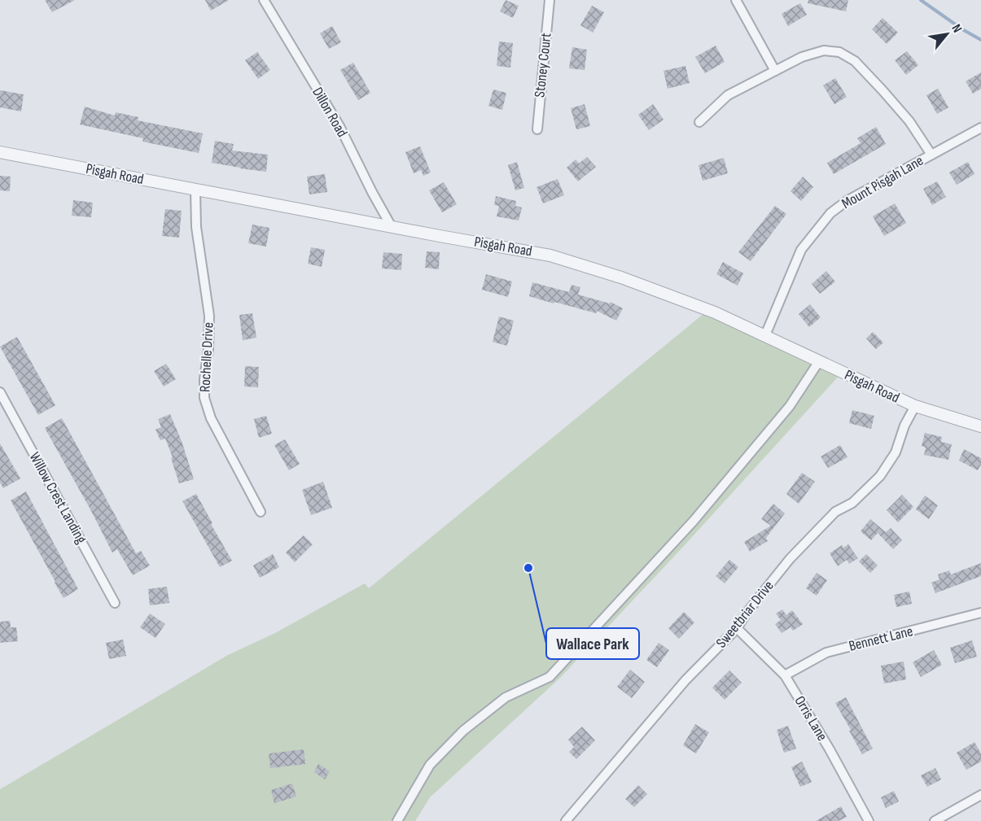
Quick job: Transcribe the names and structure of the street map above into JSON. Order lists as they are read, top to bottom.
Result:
{
  "streets": {
    "street": [
      "Stoney Court",
      "Dillon Road",
      "Pisgah Road",
      "Mount Pisgah Lane",
      "Rochelle Drive",
      "Willow Crest Landing",
      "Sweetbriar Drive",
      "Bennett Lane",
      "Orris Lane"
    ]
  },
  "crossings": [
    ["Dillon Road", "Pisgah Road"],
    ["Pisgah Road", "Mount Pisgah Lane"],
    ["Pisgah Road", "Rochelle Drive"],
    ["Pisgah Road", "Sweetbriar Drive"],
    ["Sweetbriar Drive", "Orris Lane"],
    ["Bennett Lane", "Orris Lane"]
  ],
  "places": ["Wallace Park"],
  "north": "top right"
}
